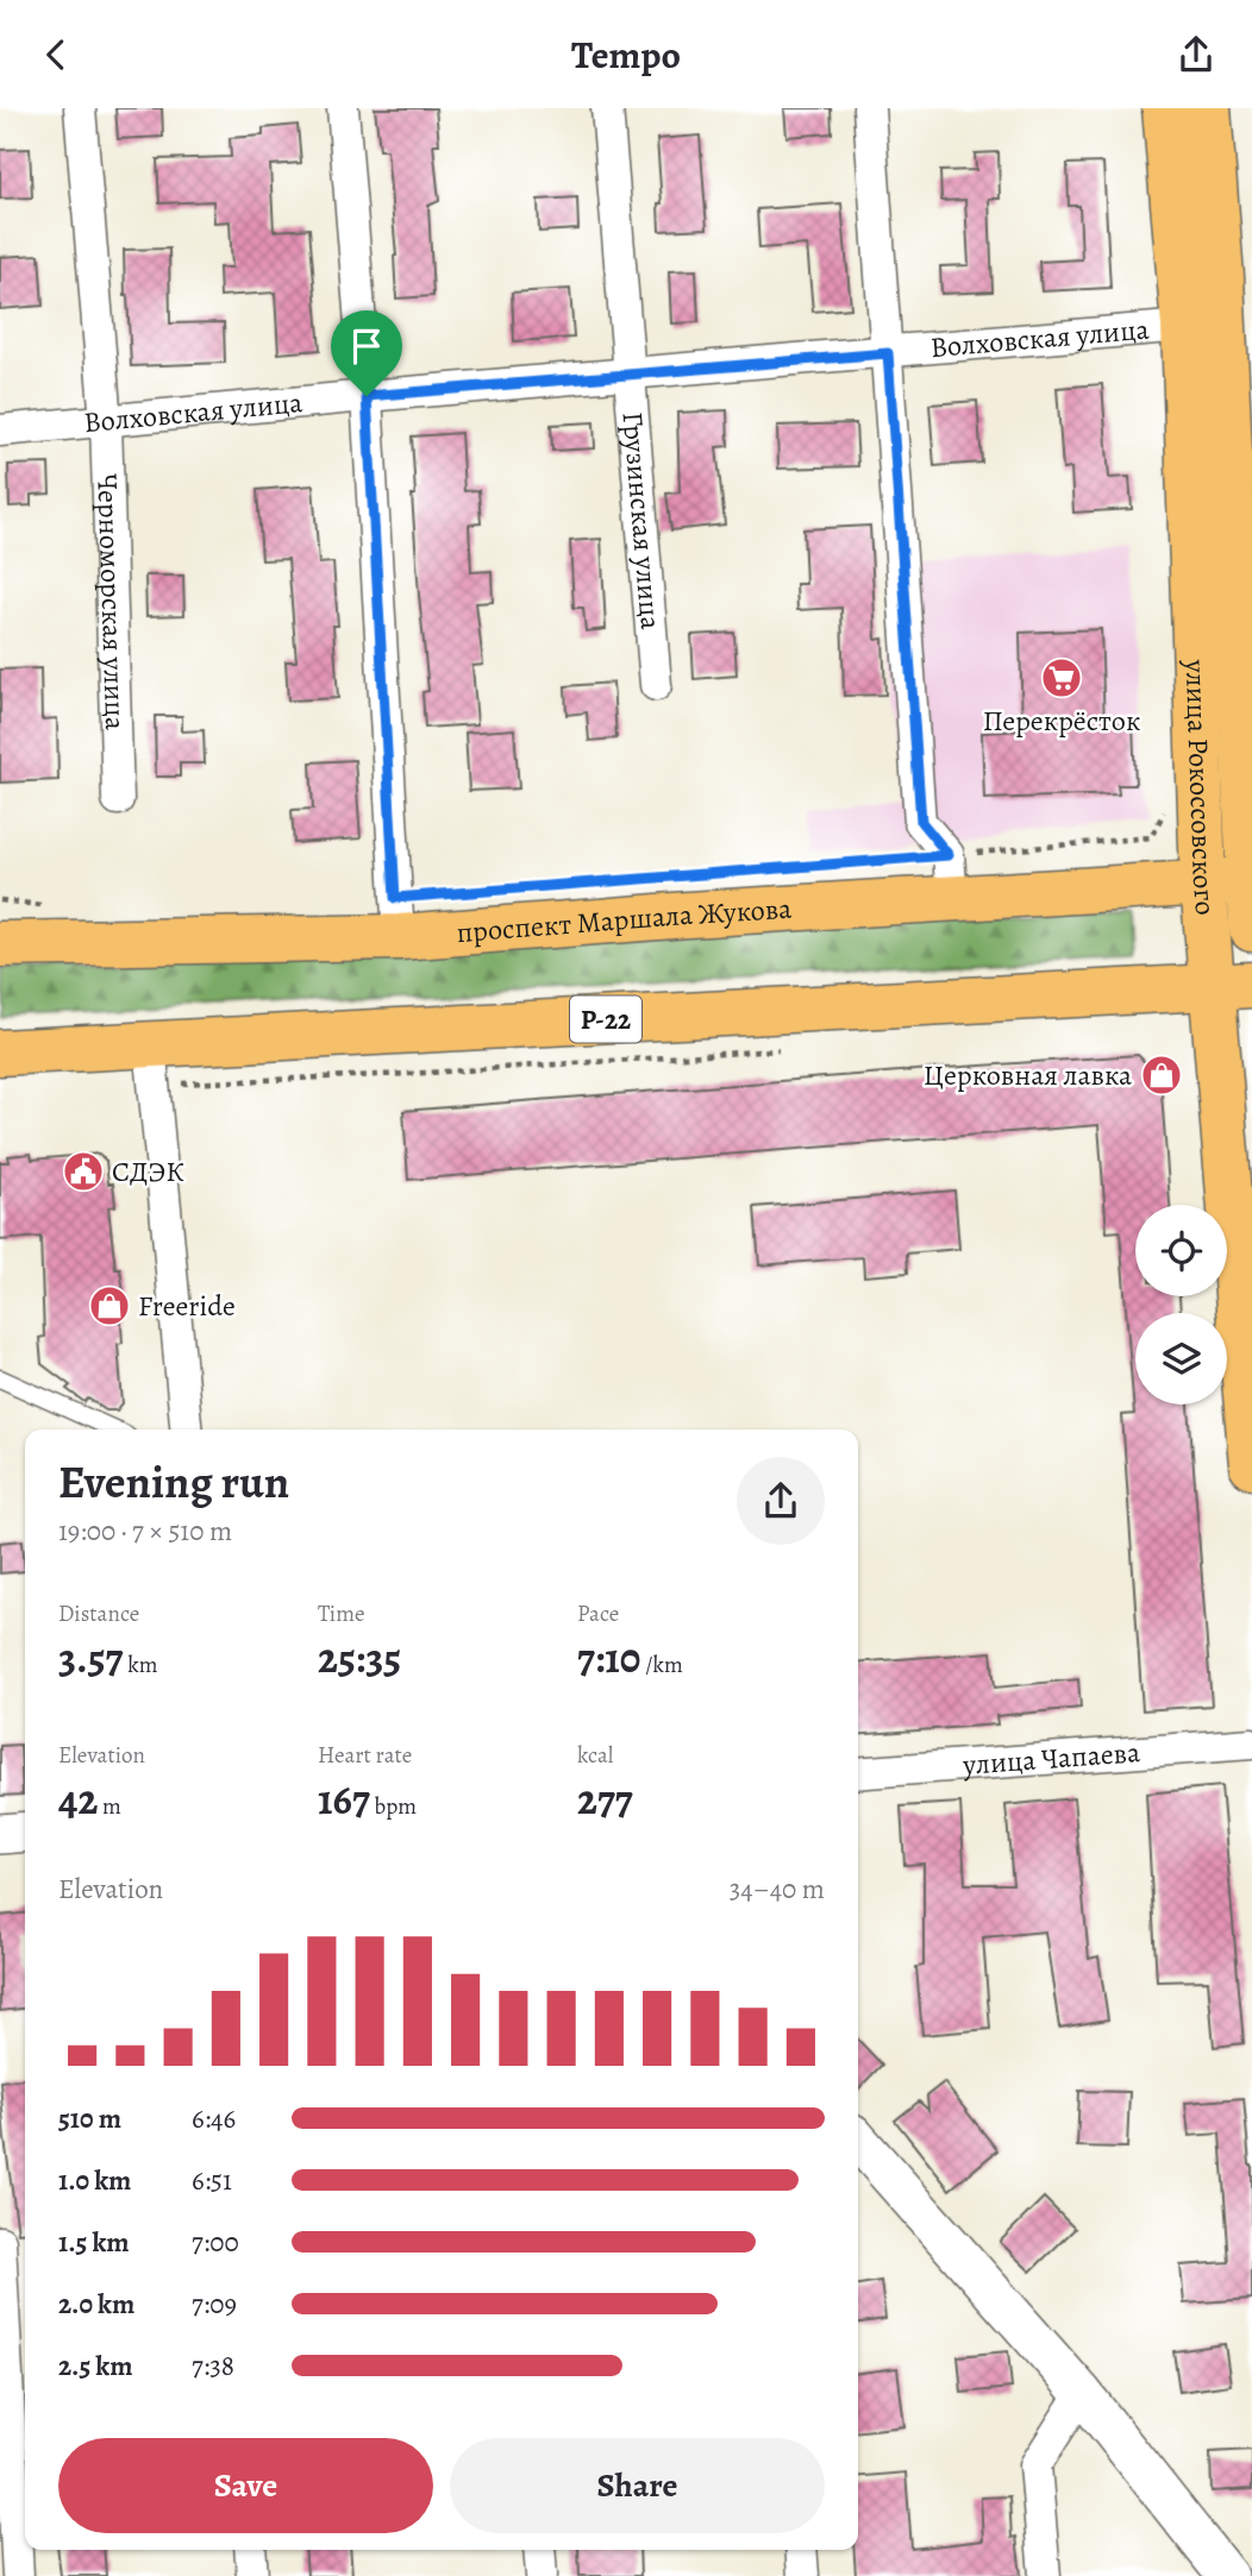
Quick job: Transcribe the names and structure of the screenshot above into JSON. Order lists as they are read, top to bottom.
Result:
{
  "streets": {
    "highway": ["улица Рокоссовского", "проспект Маршала Жукова", "Р-22"],
    "street": [
      "Волховская улица",
      "Грузинская улица",
      "Черноморская улица",
      "улица Чапаева"
    ]
  },
  "crossings": [
    ["Волховская улица", "Грузинская улица"],
    ["Волховская улица", "Черноморская улица"],
    ["Волховская улица", "улица Рокоссовского"],
    ["улица Рокоссовского", "проспект Маршала Жукова"],
    ["улица Рокоссовского", "Р-22"]
  ],
  "places": {
    "supermarket": ["Перекрёсток"],
    "shop": ["Церковная лавка", "Freeride"],
    "public building": ["СДЭК"]
  },
  "page": {
    "header": "Tempo",
    "heading": ["Evening run", "19:00 · 7 × 510 m"],
    "stats": [
      ["Distance", "3.57 km"],
      ["Time", "25:35"],
      ["Pace", "7:10 /km"],
      ["Elevation", "42 m"],
      ["Heart rate", "167 bpm"],
      ["kcal", "277"]
    ],
    "chart": ["Elevation", "34–40 m"],
    "list": [
      {
        "name": "510 m",
        "note": "6:46"
      },
      {
        "name": "1.0 km",
        "note": "6:51"
      },
      {
        "name": "1.5 km",
        "note": "7:00"
      },
      {
        "name": "2.0 km",
        "note": "7:09"
      },
      {
        "name": "2.5 km",
        "note": "7:38"
      }
    ],
    "buttons": ["Save", "Share"]
  }
}
